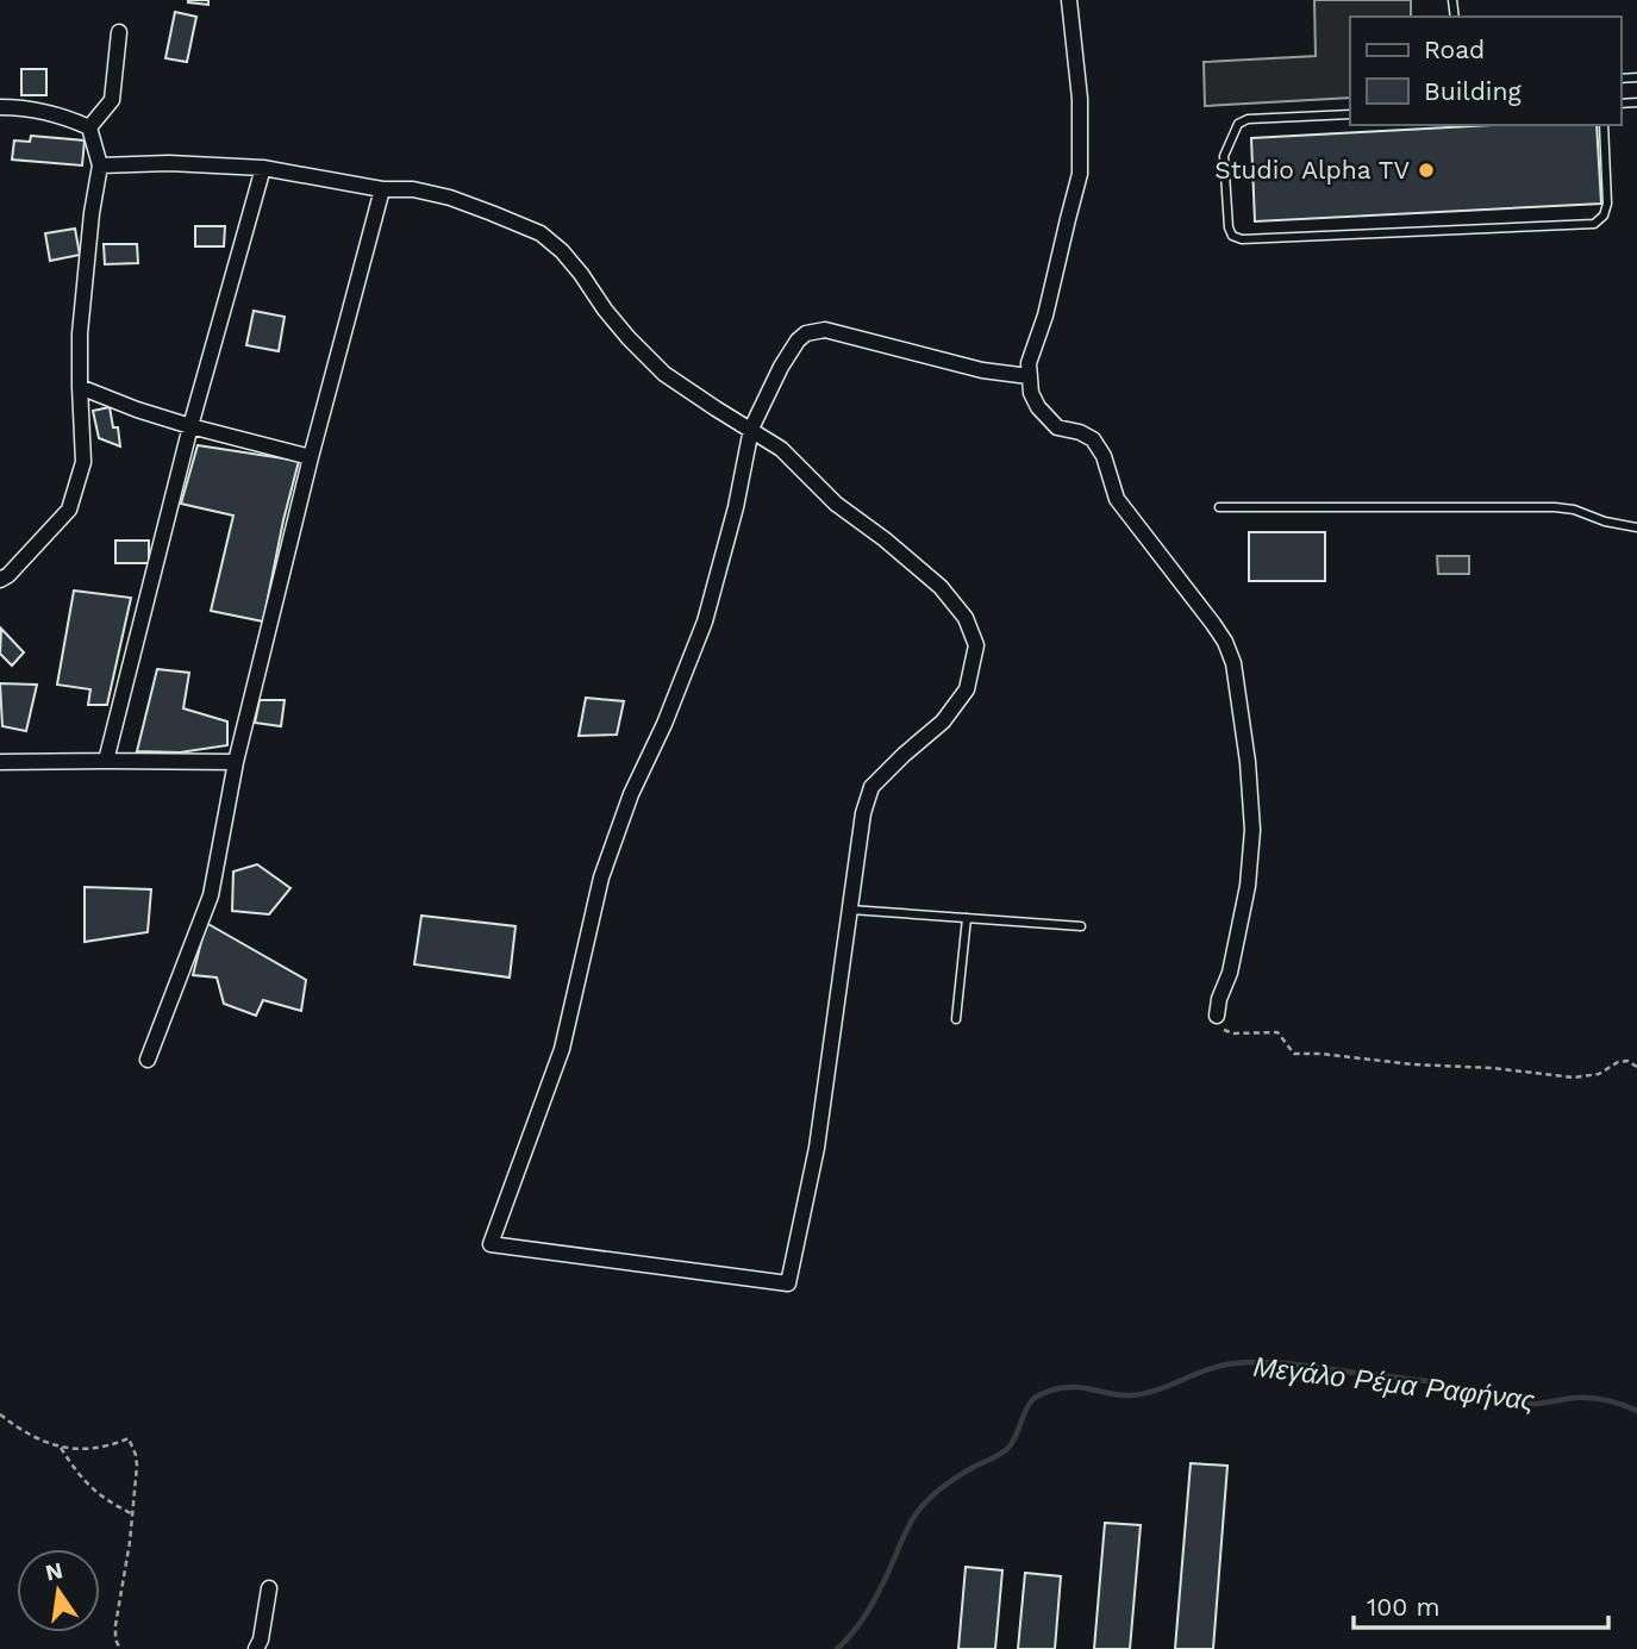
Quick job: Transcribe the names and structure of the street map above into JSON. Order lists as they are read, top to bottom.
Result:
{
  "water": ["Μεγάλο Ρέμα Ραφήνας"],
  "places": ["Studio Alpha TV"],
  "legend": ["Road", "Building"],
  "scale_bar": "100 m",
  "north": "top"
}
